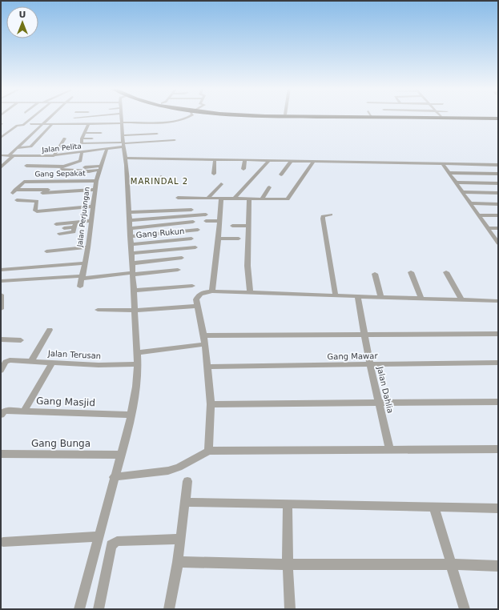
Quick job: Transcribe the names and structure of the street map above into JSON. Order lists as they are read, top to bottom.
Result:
{
  "streets": {
    "street": [
      "Jalan Pelita",
      "Gang Sepakat",
      "Jalan Perjuangan",
      "Gang Rukun",
      "Jalan Terusan",
      "Gang Mawar",
      "Jalan Dahlia",
      "Gang Masjid",
      "Gang Bunga"
    ]
  },
  "crossings": [
    ["Jalan Pelita", "Jalan Perjuangan"],
    ["Gang Sepakat", "Jalan Perjuangan"],
    ["Gang Mawar", "Jalan Dahlia"]
  ],
  "districts": ["MARINDAL 2"],
  "north": "top"
}
